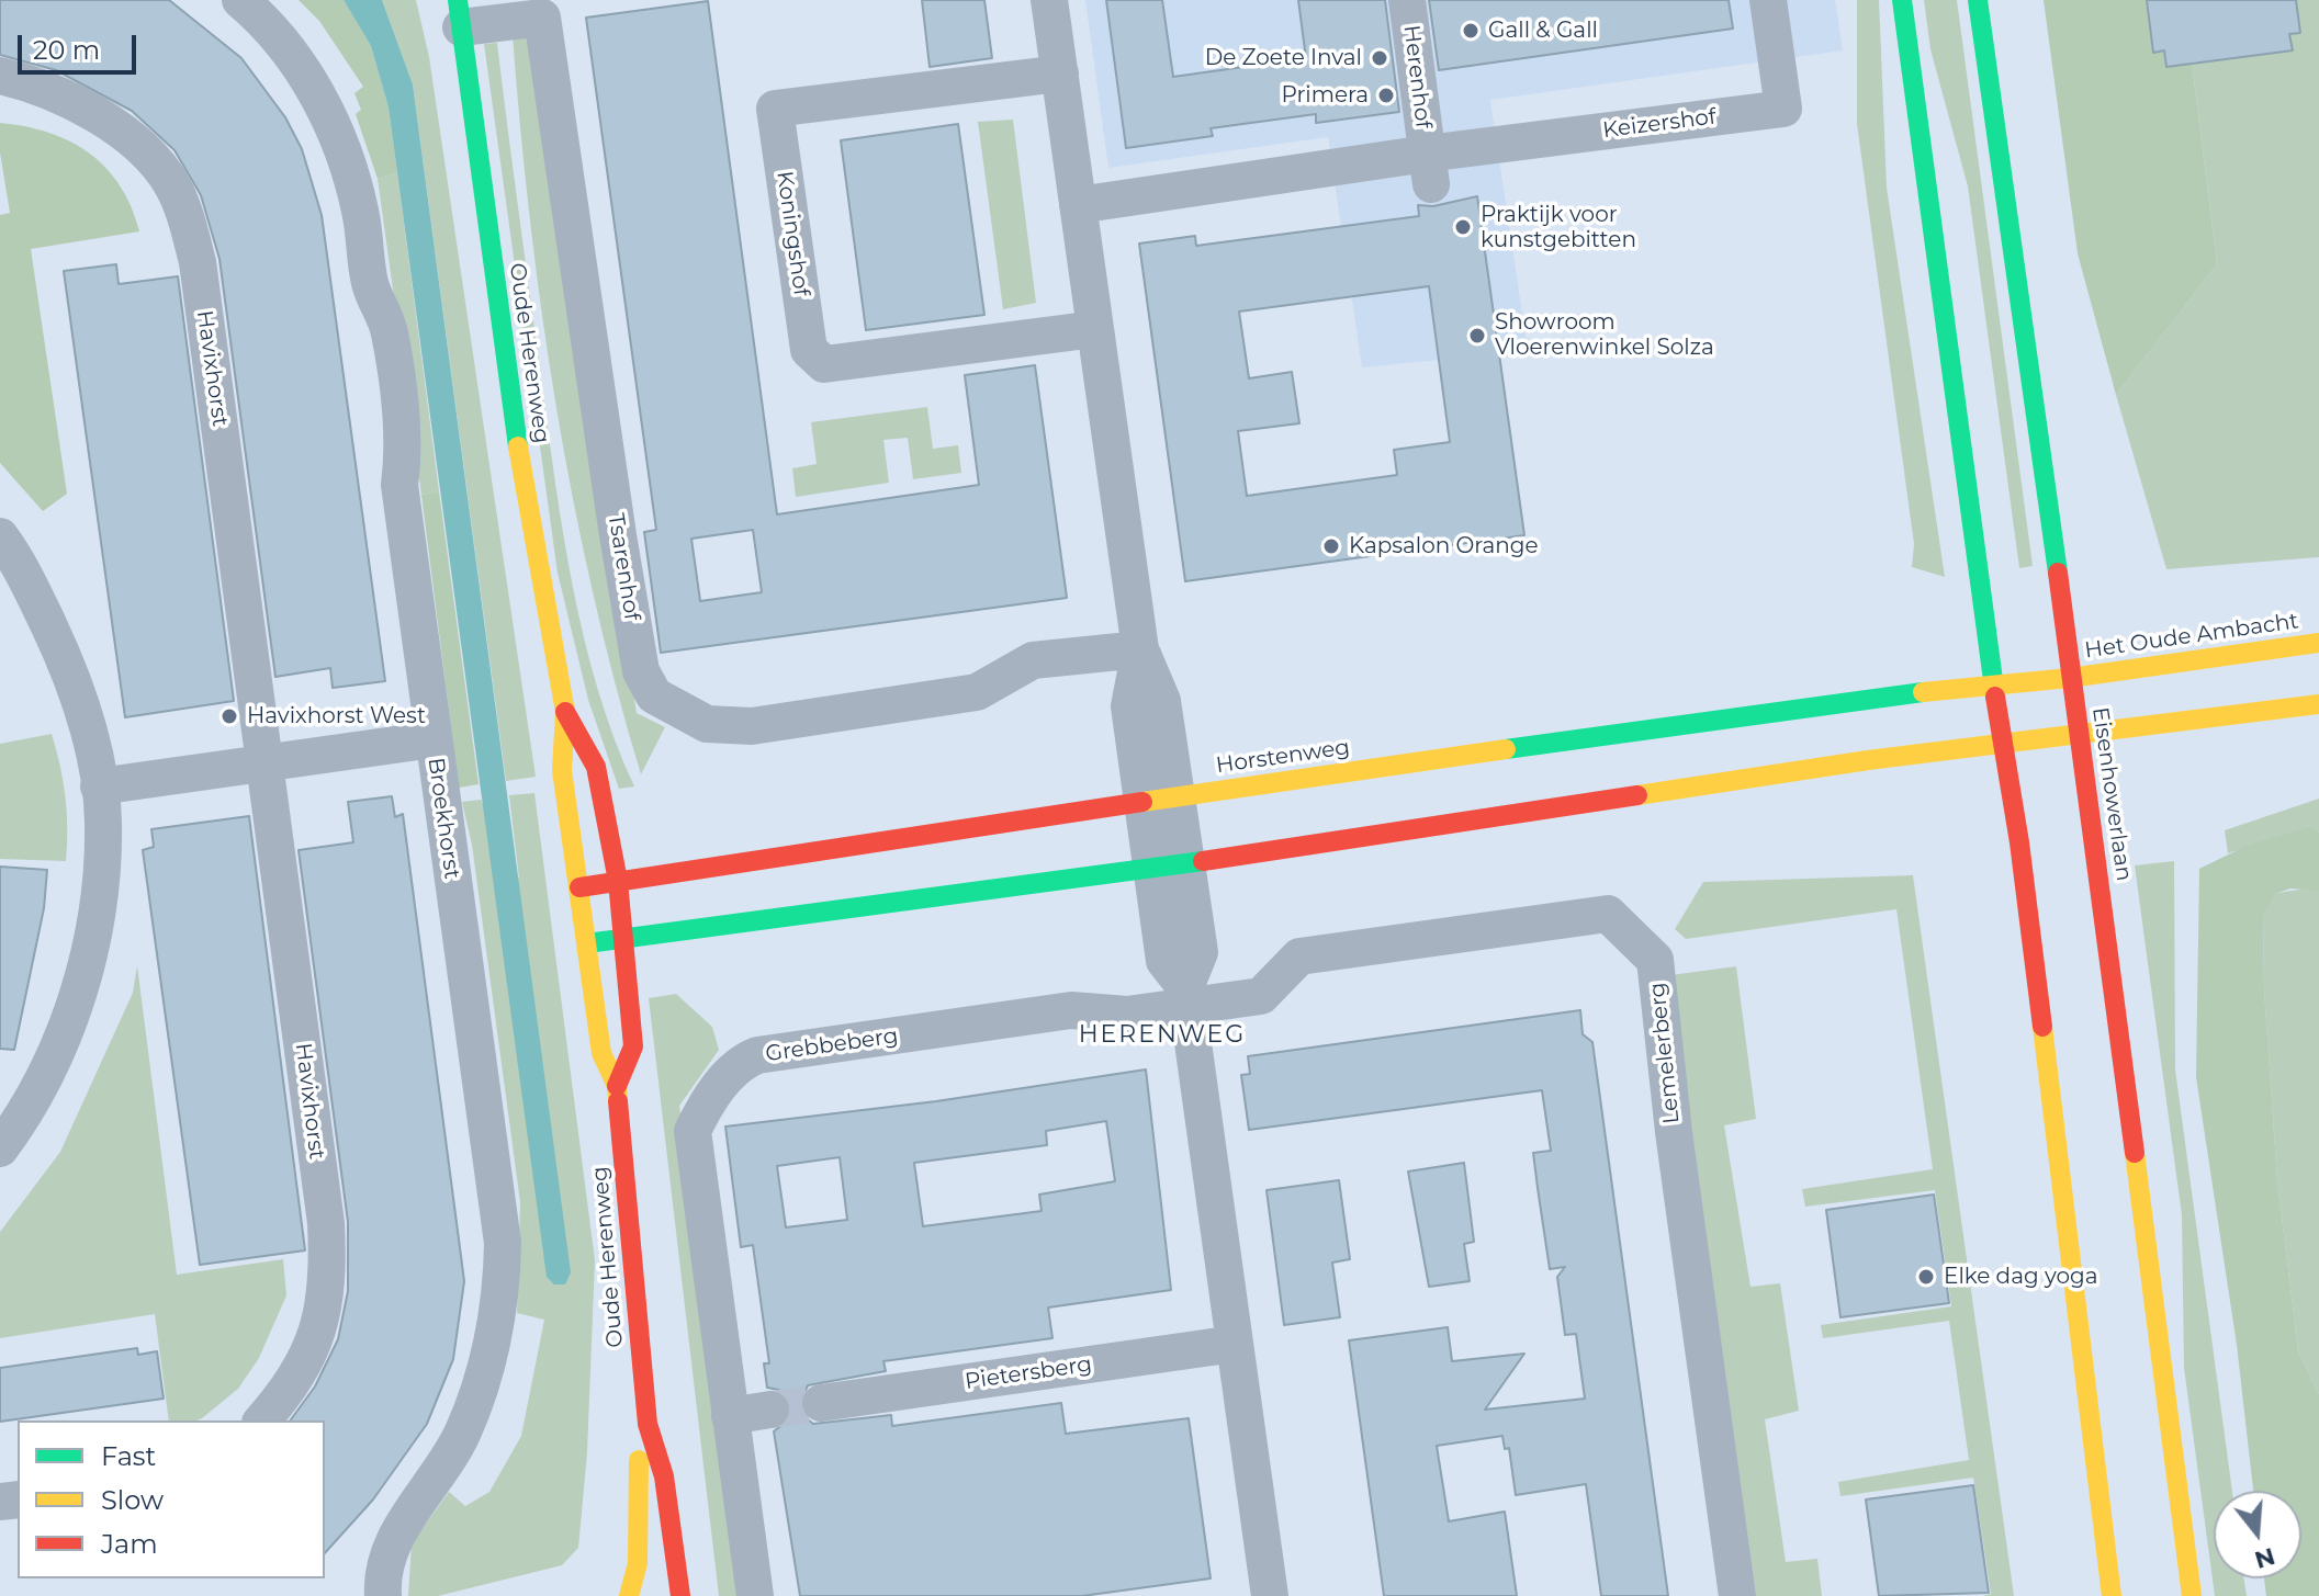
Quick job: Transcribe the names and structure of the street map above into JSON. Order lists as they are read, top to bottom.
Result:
{
  "streets": {
    "street": [
      "Herenhof",
      "Keizershof",
      "Koningshof",
      "Oude Herenweg",
      "Havixhorst",
      "Tsarenhof",
      "Het Oude Ambacht",
      "Horstenweg",
      "Eisenhowerlaan",
      "Broekhorst",
      "Grebbeberg",
      "Lemelerberg",
      "Pietersberg"
    ]
  },
  "crossings": [
    ["Herenhof", "Keizershof"],
    ["Oude Herenweg", "Tsarenhof"],
    ["Oude Herenweg", "Horstenweg"],
    ["Het Oude Ambacht", "Horstenweg"],
    ["Het Oude Ambacht", "Eisenhowerlaan"],
    ["Grebbeberg", "Lemelerberg"]
  ],
  "districts": ["HERENWEG"],
  "places": [
    "Gall & Gall",
    "De Zoete Inval",
    "Primera",
    "Praktijk voor kunstgebitten",
    "Showroom Vloerenwinkel Solza",
    "Kapsalon Orange",
    "Havixhorst West",
    "Elke dag yoga"
  ],
  "legend": ["Fast", "Slow", "Jam"],
  "scale_bar": "20 m",
  "north": "bottom"
}
